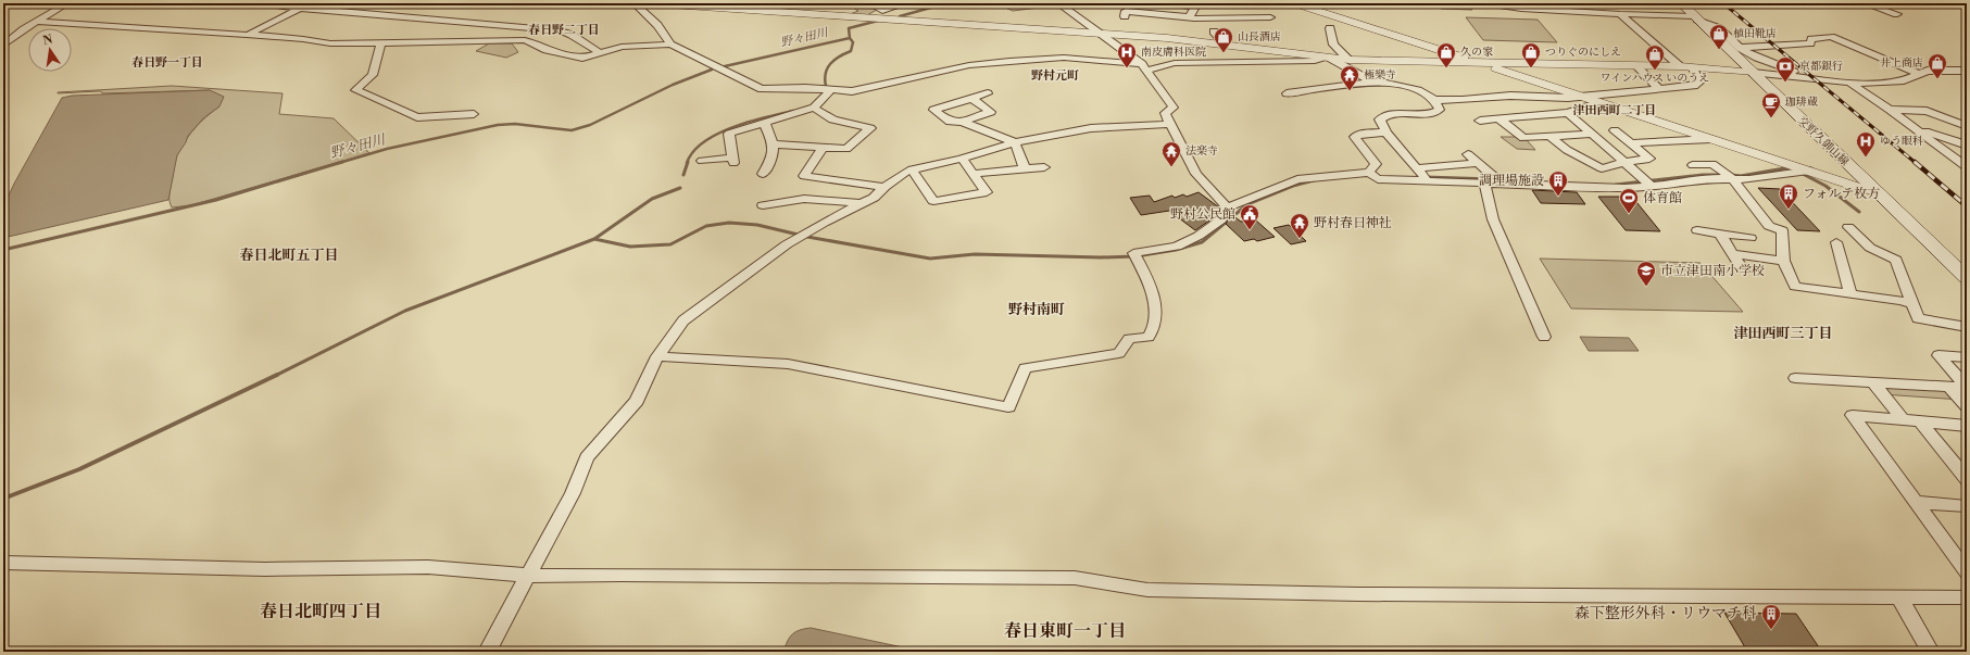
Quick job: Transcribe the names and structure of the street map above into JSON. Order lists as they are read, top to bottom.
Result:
{
  "streets": {
    "main road": ["交野久御山線"]
  },
  "districts": [
    "春日野二丁目",
    "春日野一丁目",
    "野村元町",
    "津田西町二丁目",
    "春日北町五丁目",
    "野村南町",
    "津田西町三丁目",
    "春日北町四丁目",
    "春日東町一丁目"
  ],
  "water": ["野々田川"],
  "places": {
    "shop": [
      "植田靴店",
      "山長酒店",
      "久の家",
      "つりぐのにしえ",
      "ワインハウス いのうえ",
      "井上商店"
    ],
    "hospital": ["南皮膚科医院", "ゆう眼科"],
    "bank": ["京都銀行"],
    "temple": ["極樂寺", "法楽寺", "野村春日神社"],
    "cafe": ["珈琲蔵"],
    "building": ["調理場施設", "フォルテ枚方", "森下整形外科・リウマチ科"],
    "sports": ["体育館"],
    "public building": ["野村公民館"],
    "school or university": ["市立津田南小学校"]
  },
  "north": "top"
}
